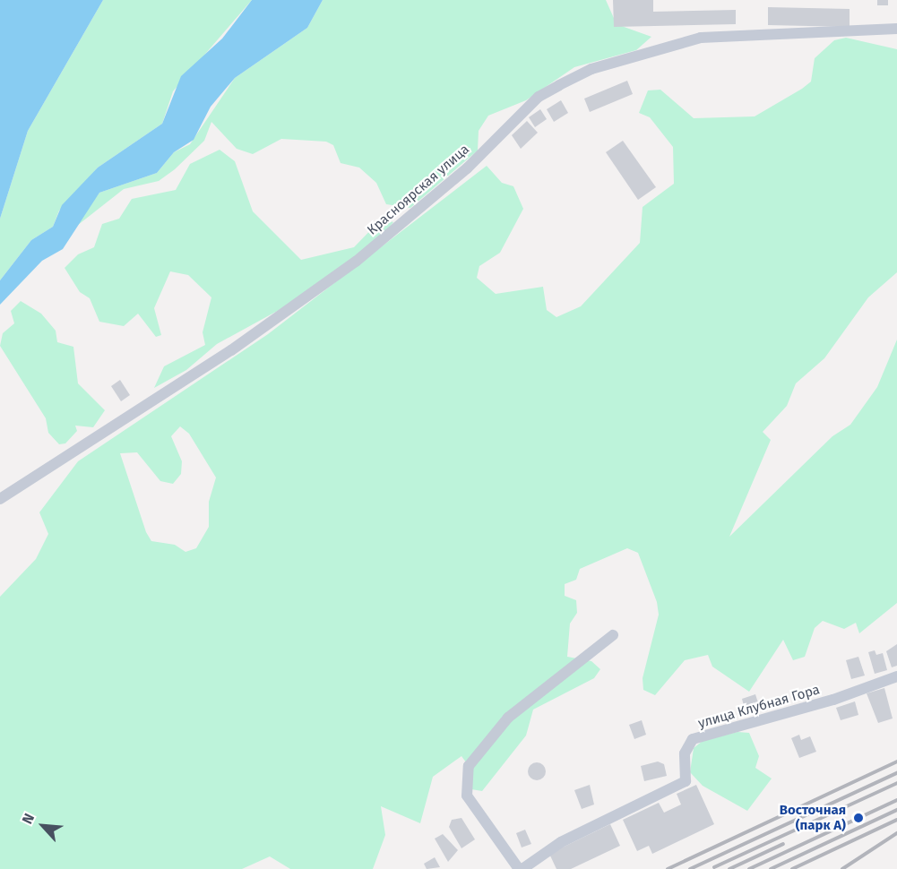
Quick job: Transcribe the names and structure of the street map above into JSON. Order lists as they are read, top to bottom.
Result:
{
  "streets": {
    "street": ["Красноярская улица", "улица Клубная Гора"]
  },
  "places": ["Восточная (парк А)"],
  "north": "top left"
}
